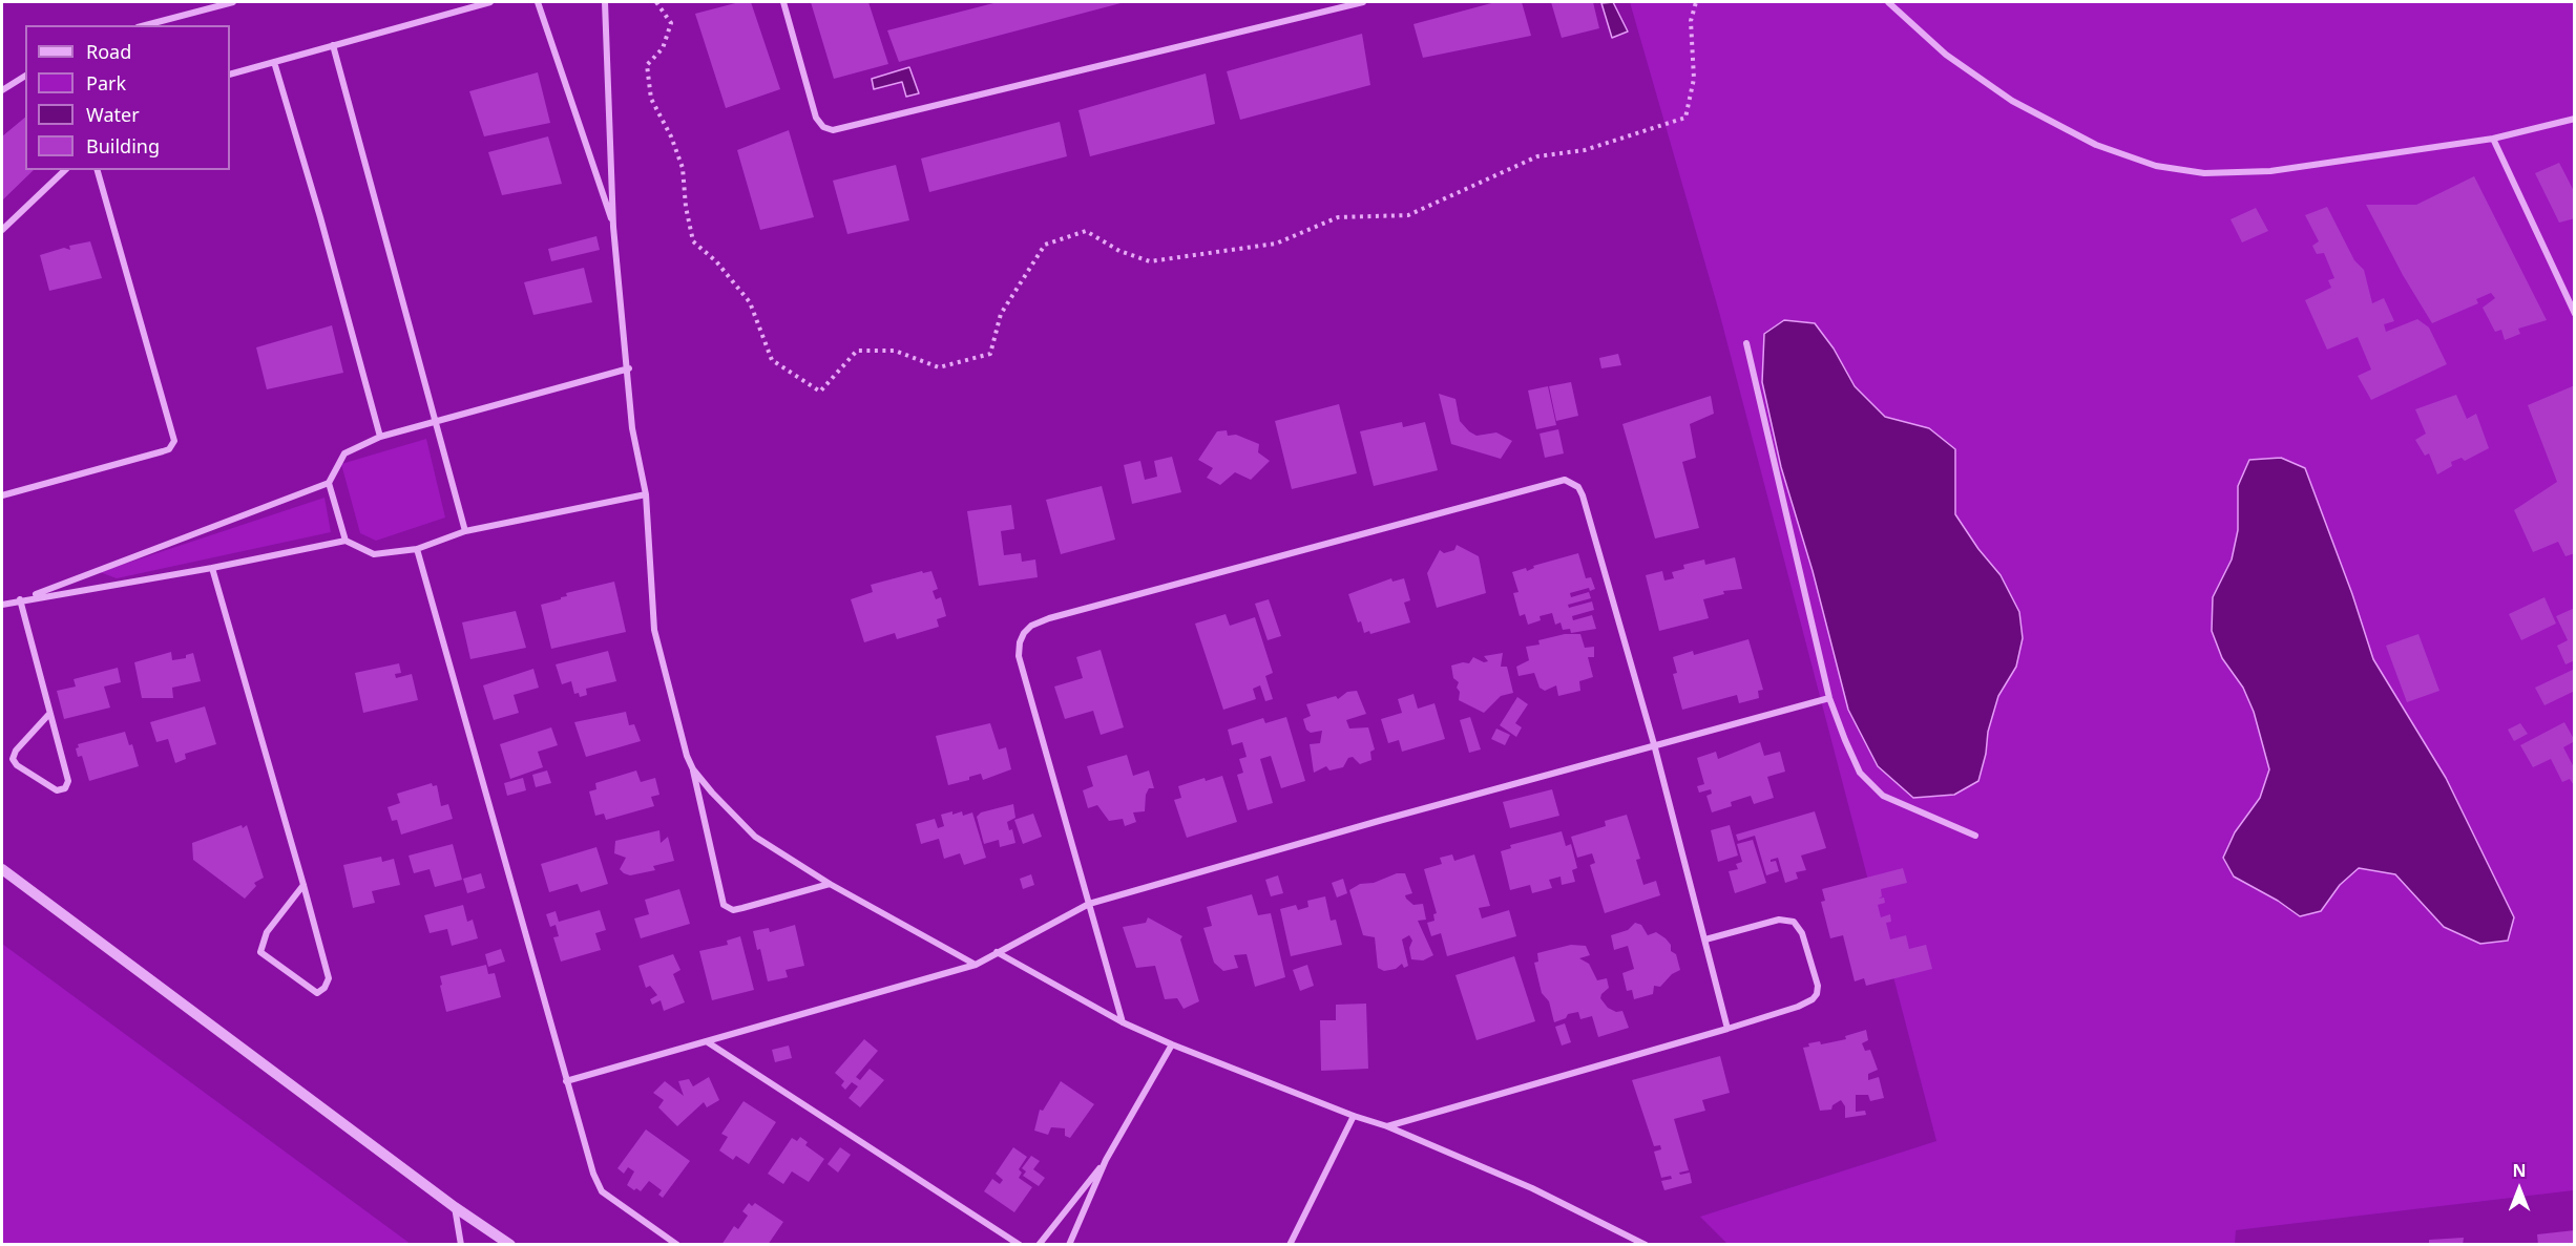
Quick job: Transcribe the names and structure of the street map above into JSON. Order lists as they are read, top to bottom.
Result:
{
  "legend": [
    "Road",
    "Park",
    "Water",
    "Building"
  ],
  "north": "top"
}
